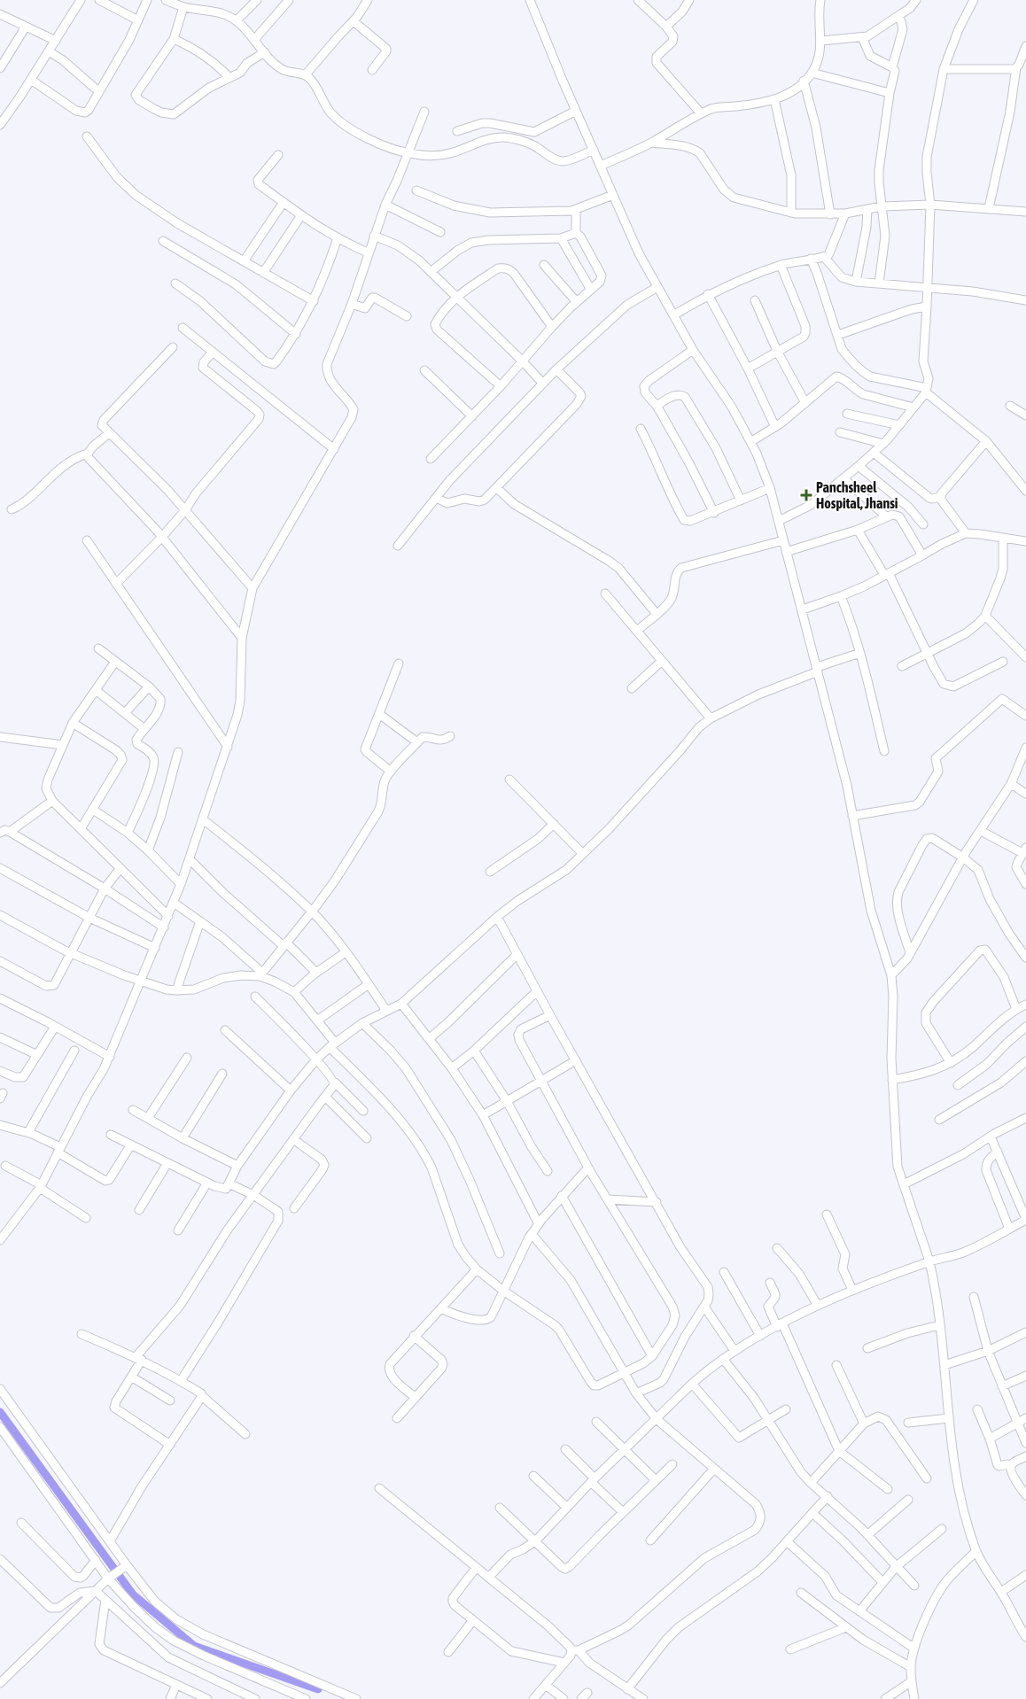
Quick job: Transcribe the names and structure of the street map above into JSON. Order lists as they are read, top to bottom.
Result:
{
  "places": {
    "health": ["Panchsheel Hospital, Jhansi"]
  }
}
